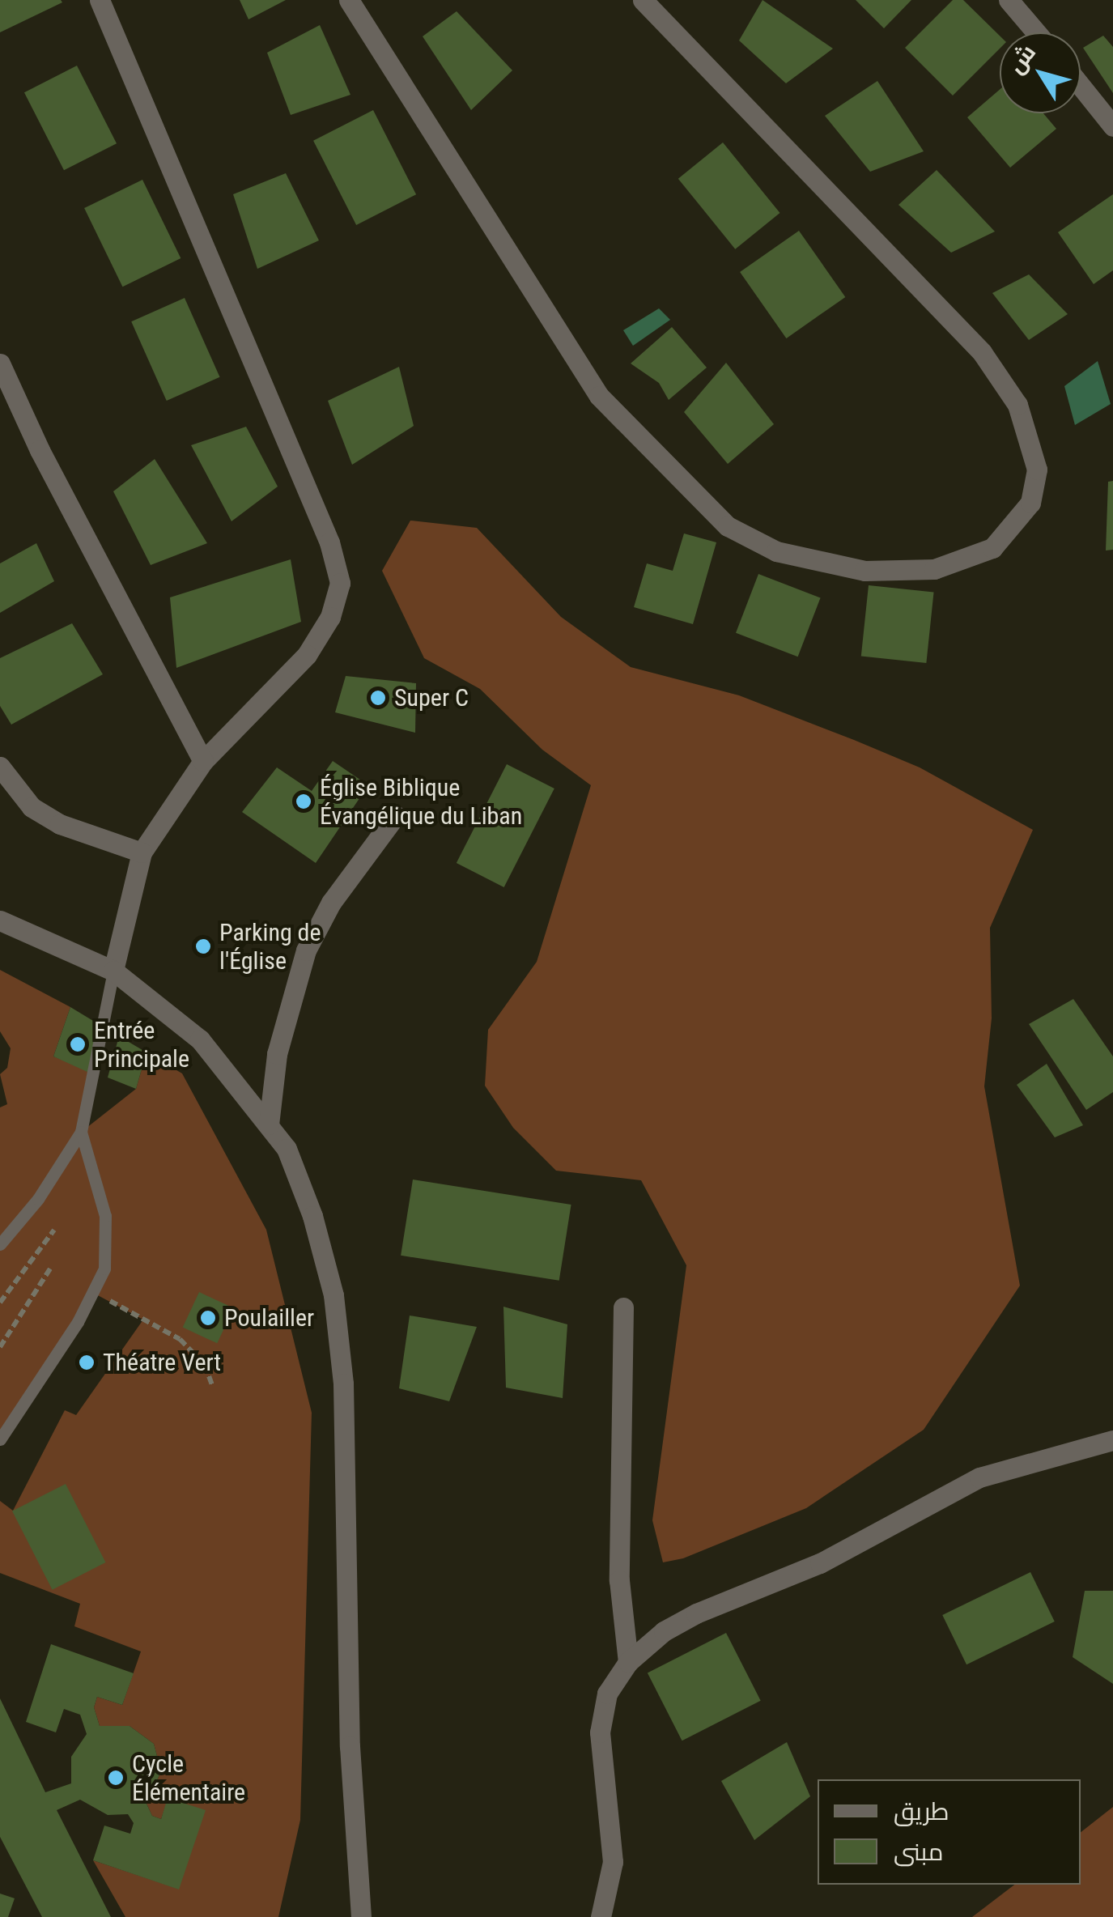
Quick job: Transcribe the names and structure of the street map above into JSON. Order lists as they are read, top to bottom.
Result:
{
  "places": [
    "Super C",
    "Église Biblique Évangélique du Liban",
    "Parking de l'Église",
    "Entrée Principale",
    "Poulailler",
    "Théatre Vert",
    "Cycle Élémentaire"
  ],
  "legend": ["طريق", "مبنى"],
  "north": "top left"
}
